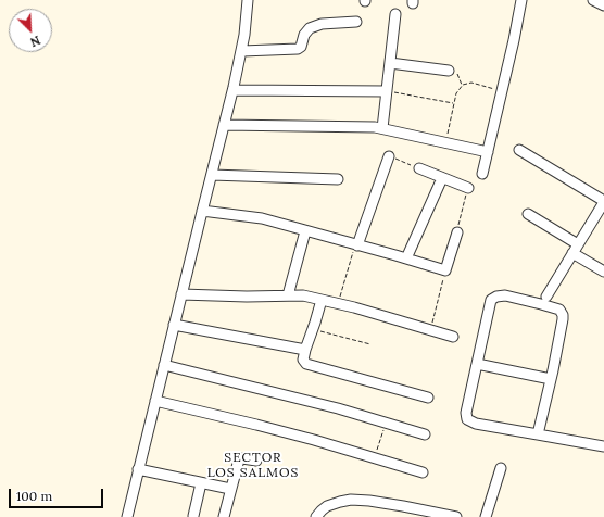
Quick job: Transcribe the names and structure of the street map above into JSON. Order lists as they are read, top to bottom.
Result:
{
  "districts": ["SECTOR LOS SALMOS"],
  "scale_bar": "100 m",
  "north": "bottom right"
}
